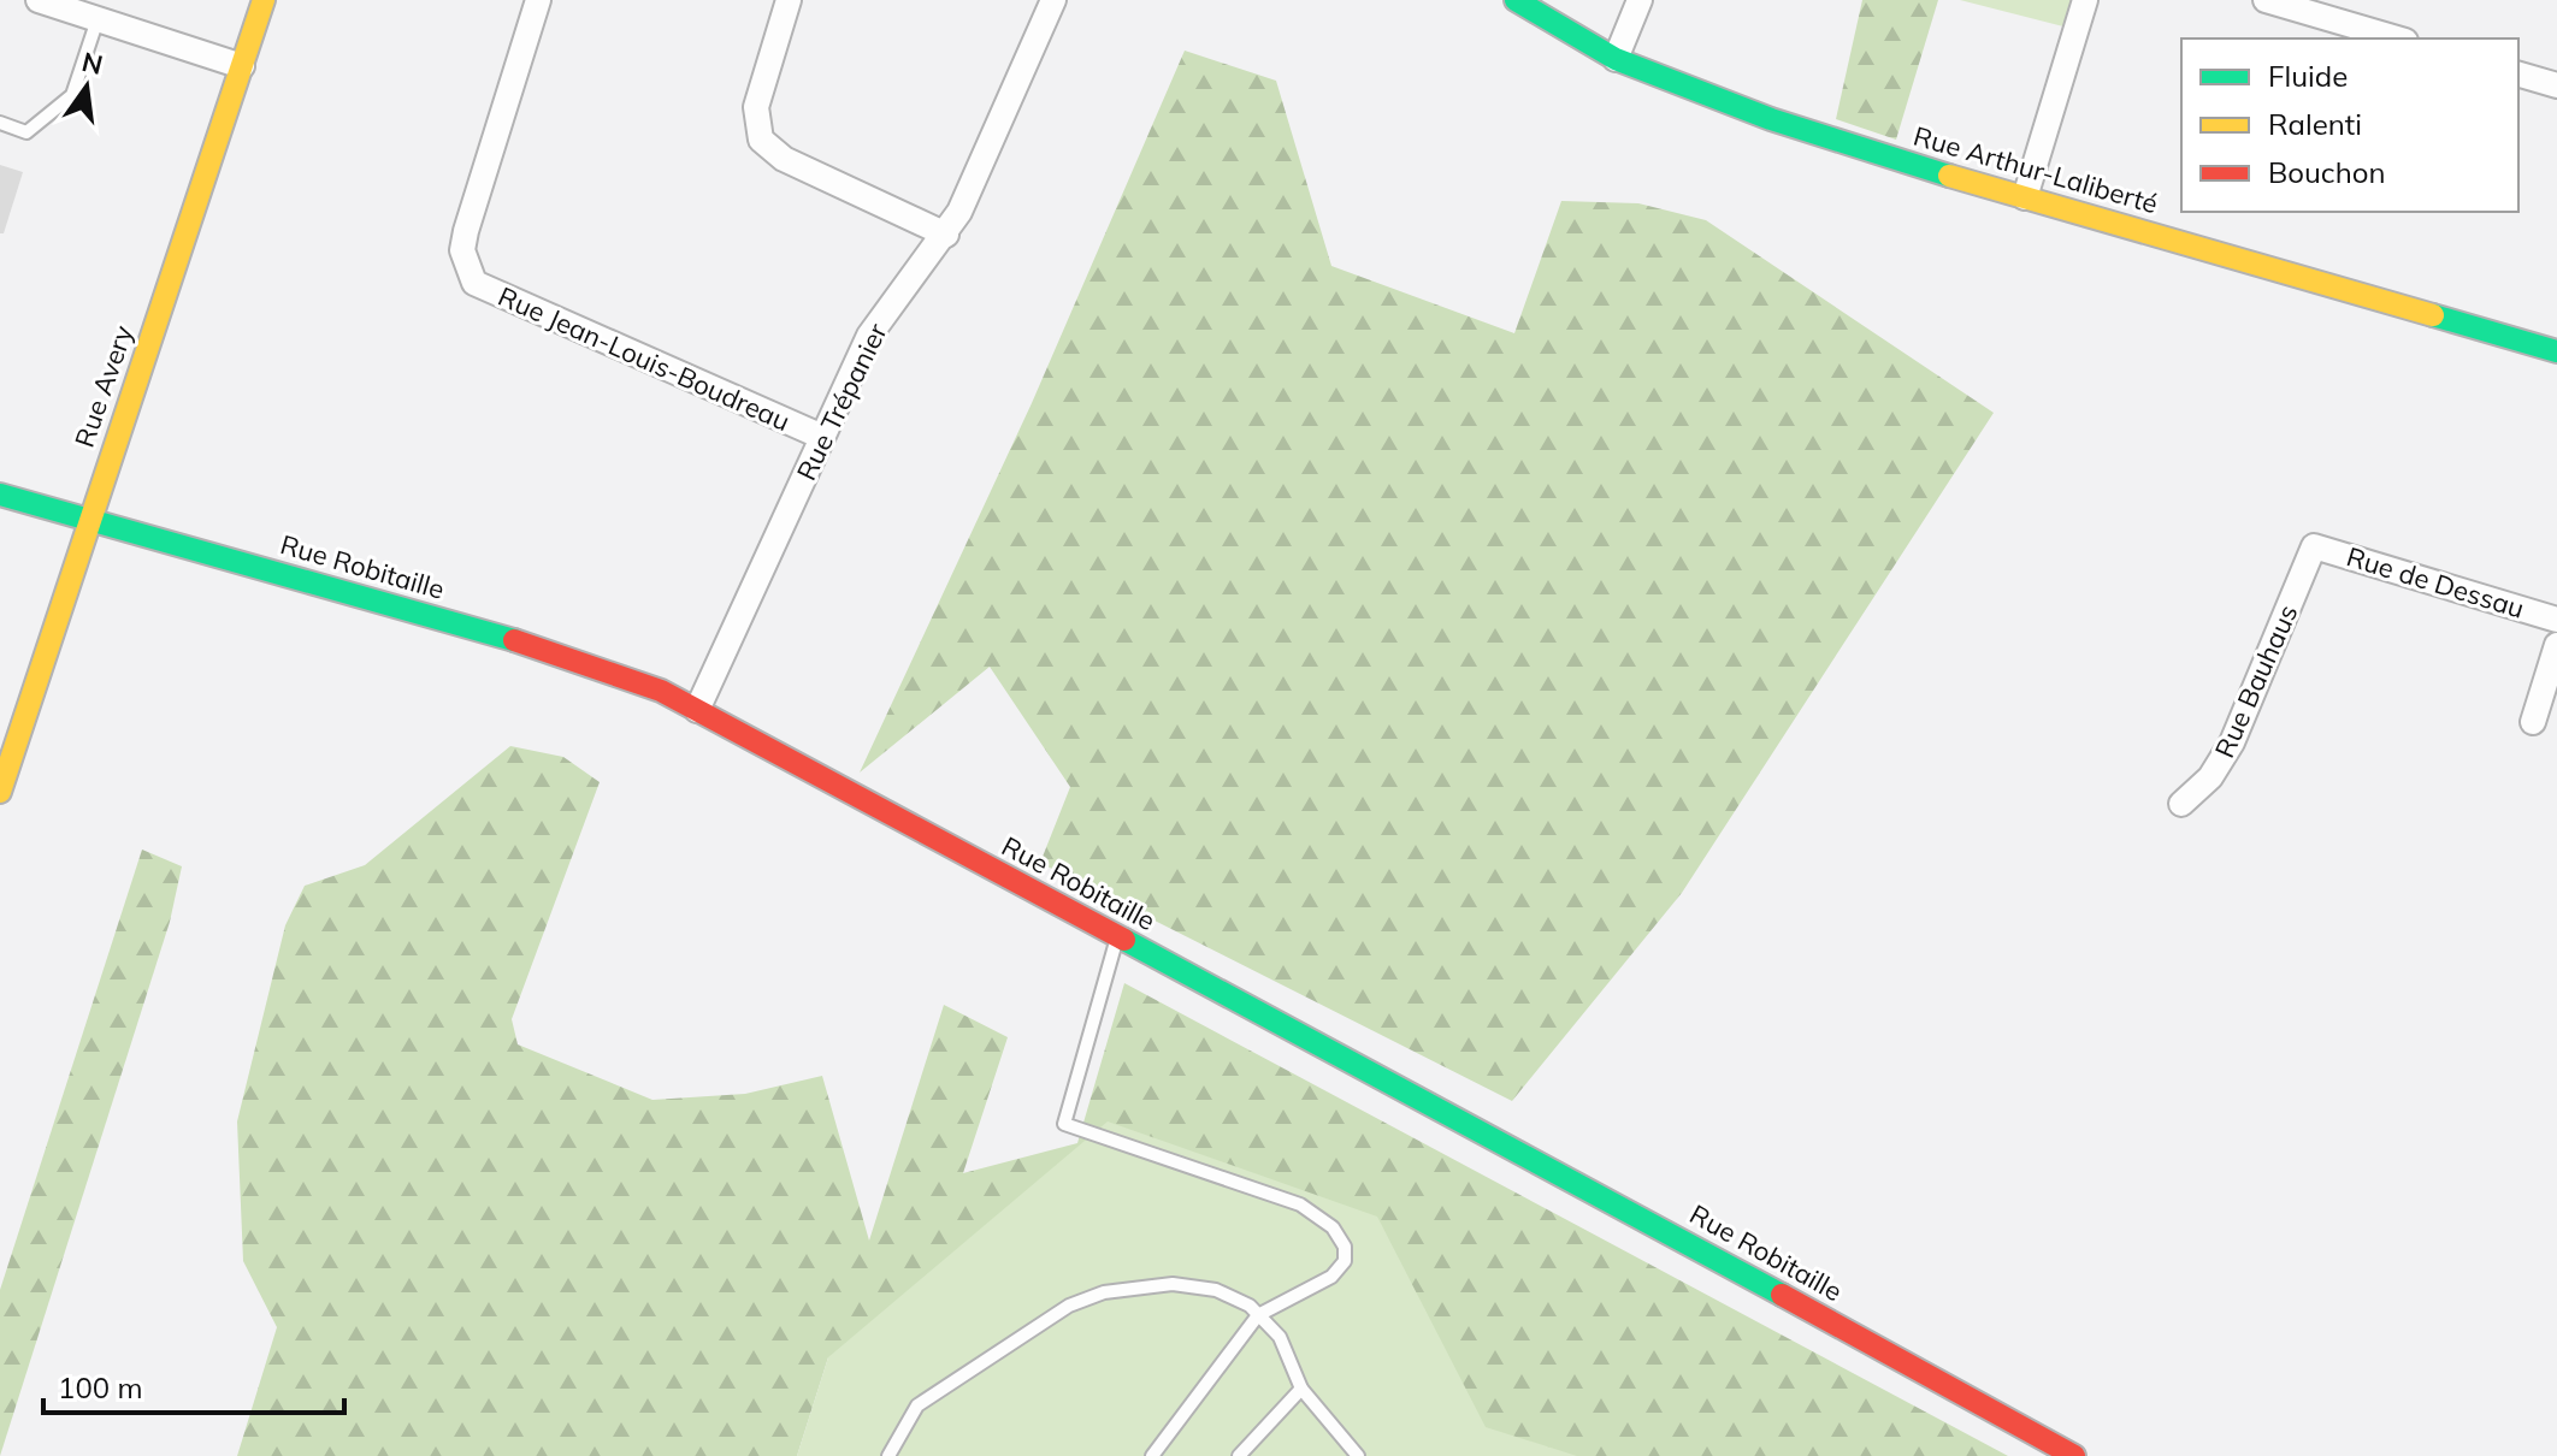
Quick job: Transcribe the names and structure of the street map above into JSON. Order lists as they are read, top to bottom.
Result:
{
  "streets": {
    "street": [
      "Rue Arthur-Laliberté",
      "Rue Jean-Louis-Boudreau",
      "Rue Avery",
      "Rue Trépanier",
      "Rue Robitaille",
      "Rue de Dessau",
      "Rue Bauhaus"
    ]
  },
  "crossings": [
    ["Rue Jean-Louis-Boudreau", "Rue Trépanier"],
    ["Rue Avery", "Rue Robitaille"],
    ["Rue Trépanier", "Rue Robitaille"],
    ["Rue de Dessau", "Rue Bauhaus"]
  ],
  "legend": ["Fluide", "Ralenti", "Bouchon"],
  "scale_bar": "100 m",
  "north": "top"
}
